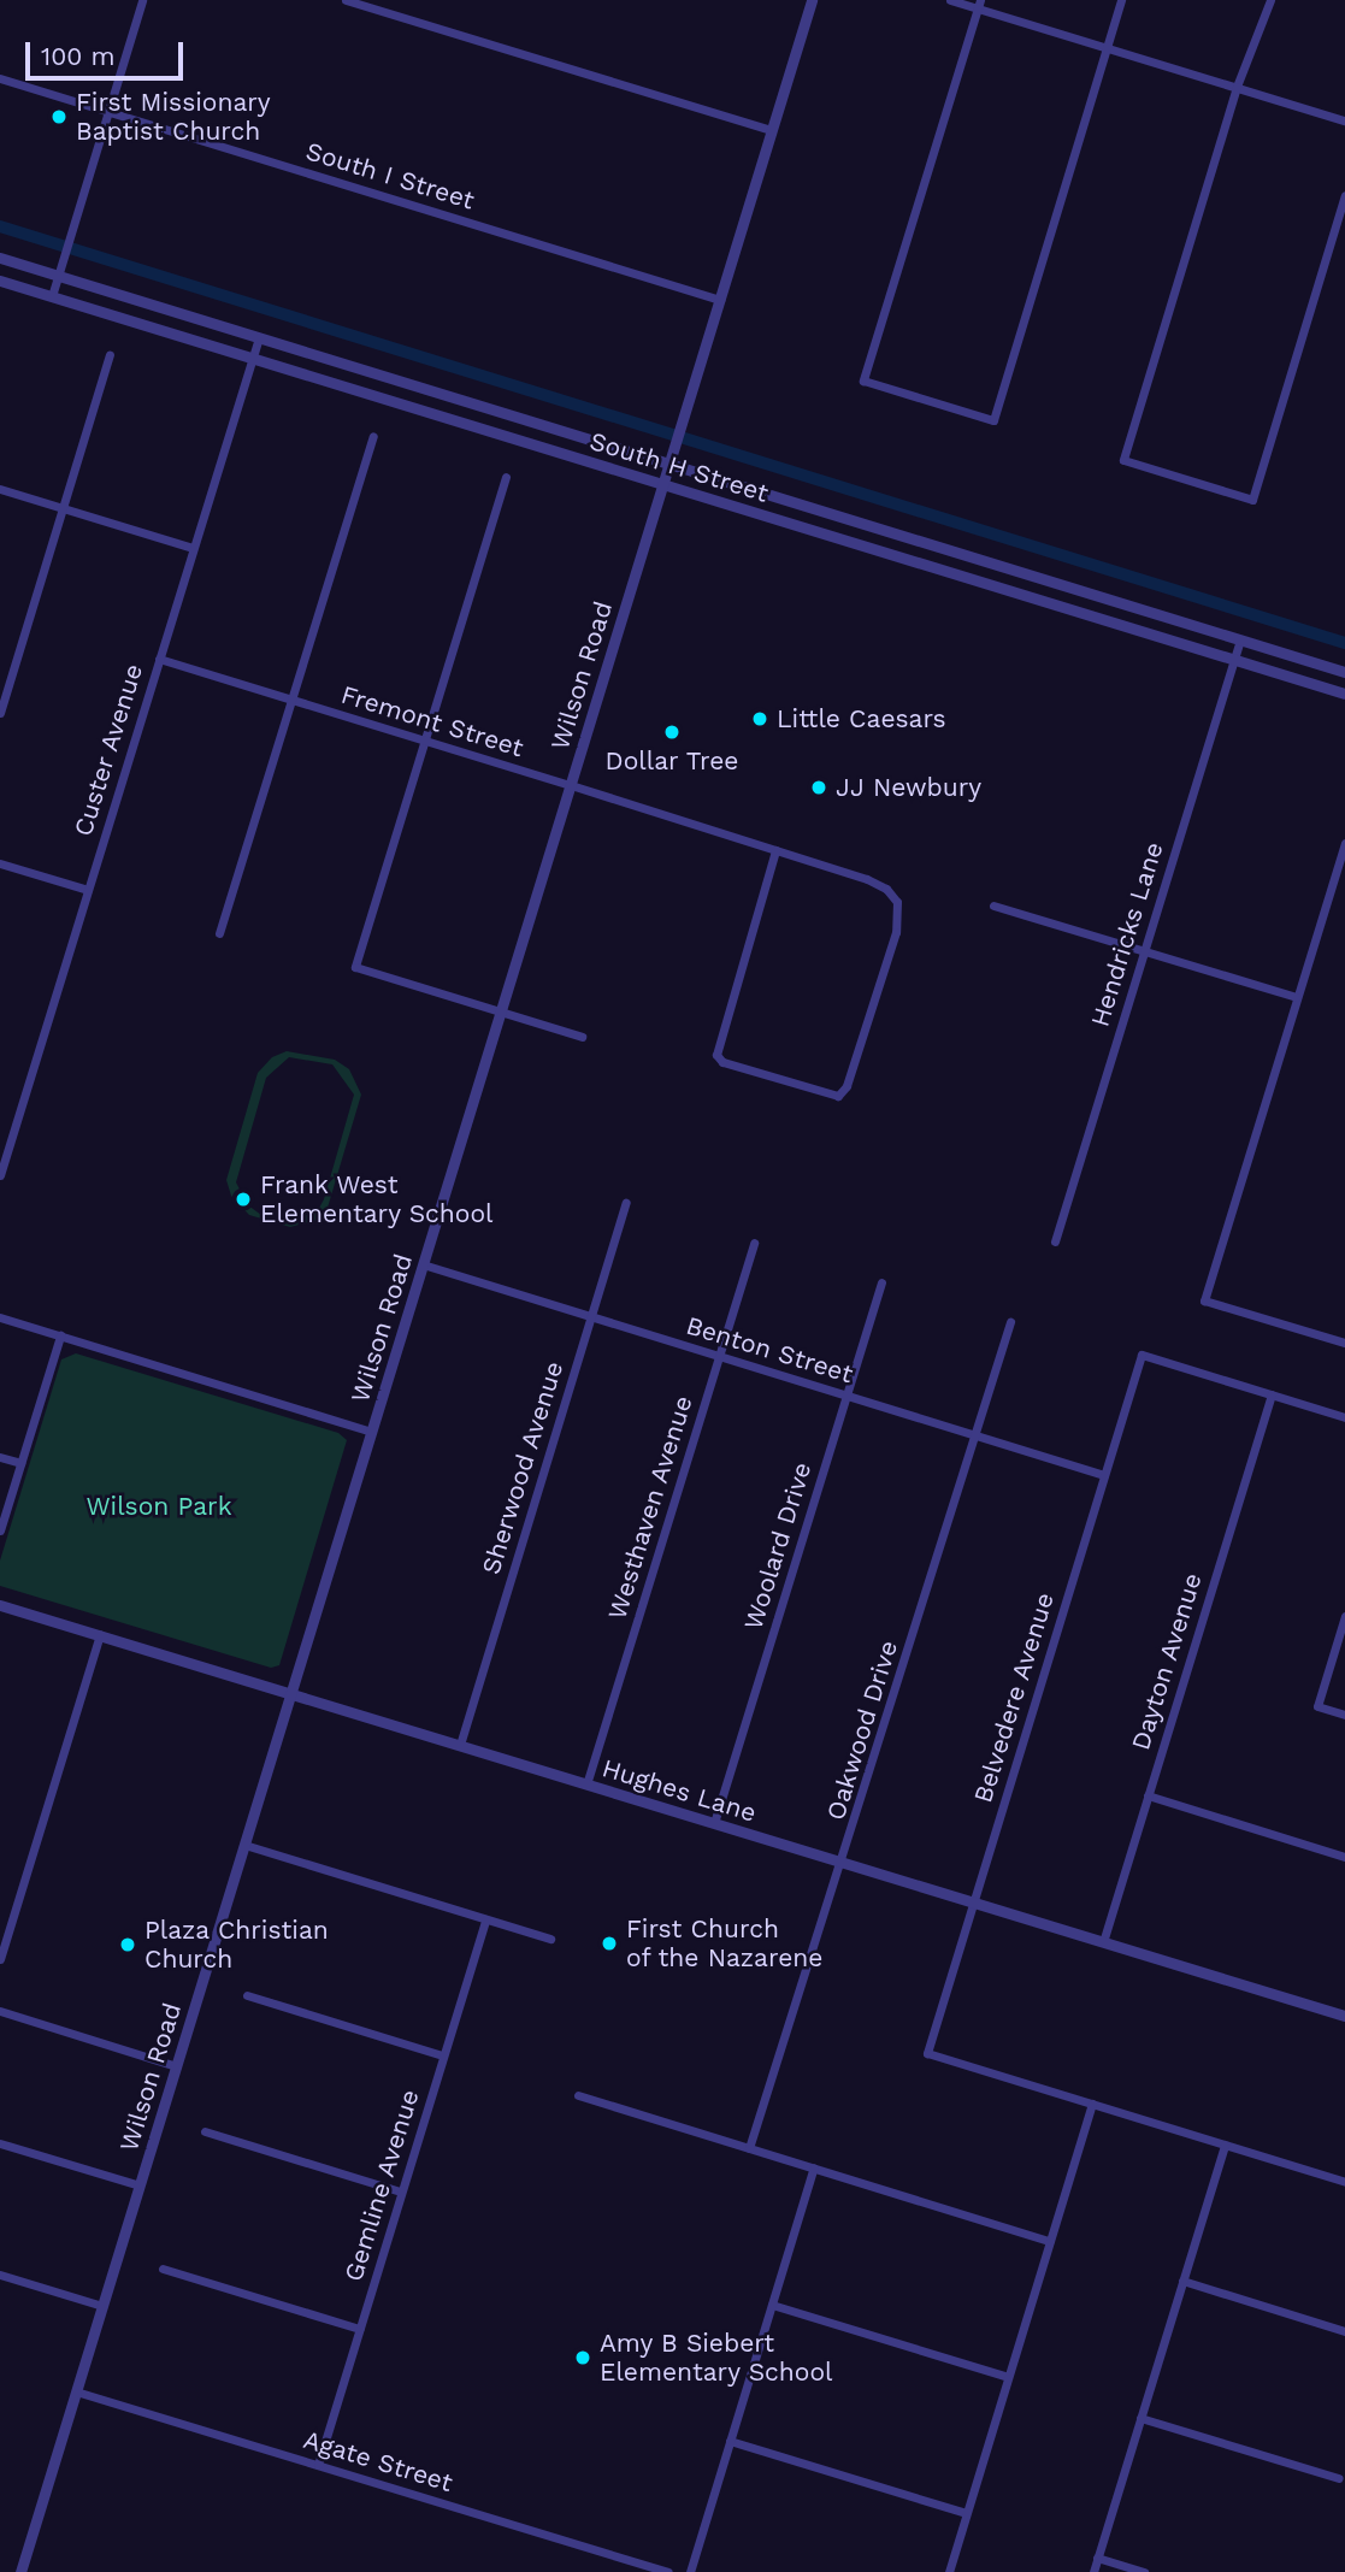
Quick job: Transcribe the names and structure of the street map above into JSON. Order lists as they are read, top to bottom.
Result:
{
  "streets": {
    "street": [
      "South I Street",
      "South H Street",
      "Wilson Road",
      "Fremont Street",
      "Custer Avenue",
      "Hendricks Lane",
      "Benton Street",
      "Sherwood Avenue",
      "Westhaven Avenue",
      "Woolard Drive",
      "Dayton Avenue",
      "Belvedere Avenue",
      "Oakwood Drive",
      "Hughes Lane",
      "Gemline Avenue",
      "Agate Street"
    ]
  },
  "crossings": [
    ["South I Street", "Wilson Road"],
    ["South H Street", "Wilson Road"],
    ["South H Street", "Custer Avenue"],
    ["South H Street", "Hendricks Lane"],
    ["Wilson Road", "Fremont Street"],
    ["Wilson Road", "Benton Street"],
    ["Wilson Road", "Hughes Lane"],
    ["Wilson Road", "Agate Street"],
    ["Fremont Street", "Custer Avenue"],
    ["Benton Street", "Sherwood Avenue"],
    ["Benton Street", "Westhaven Avenue"],
    ["Benton Street", "Woolard Drive"],
    ["Benton Street", "Belvedere Avenue"],
    ["Benton Street", "Oakwood Drive"],
    ["Sherwood Avenue", "Hughes Lane"],
    ["Westhaven Avenue", "Hughes Lane"],
    ["Woolard Drive", "Hughes Lane"],
    ["Dayton Avenue", "Belvedere Avenue"],
    ["Dayton Avenue", "Hughes Lane"],
    ["Belvedere Avenue", "Hughes Lane"],
    ["Oakwood Drive", "Hughes Lane"],
    ["Gemline Avenue", "Agate Street"]
  ],
  "parks": ["Wilson Park"],
  "places": [
    "First Missionary Baptist Church",
    "Little Caesars",
    "Dollar Tree",
    "JJ Newbury",
    "Frank West Elementary School",
    "First Church of the Nazarene",
    "Plaza Christian Church",
    "Amy B Siebert Elementary School"
  ],
  "scale_bar": "100 m"
}
